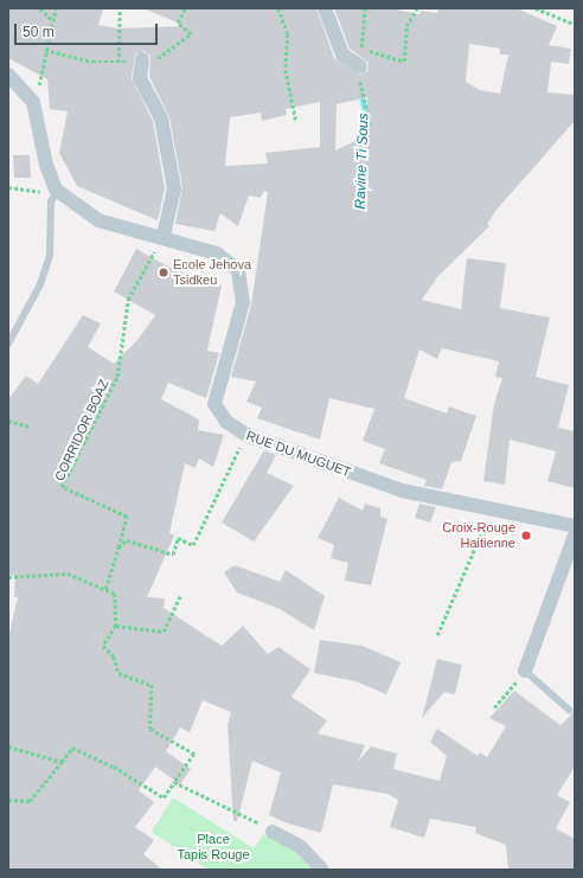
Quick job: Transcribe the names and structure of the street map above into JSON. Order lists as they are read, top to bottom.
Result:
{
  "streets": {
    "street": ["RUE DU MUGUET"],
    "path": ["CORRIDOR BOAZ"]
  },
  "crossings": [
    ["CORRIDOR BOAZ", "RUE DU MUGUET"]
  ],
  "water": ["Ravine Ti Sous"],
  "parks": ["Place Tapis Rouge"],
  "places": ["Ecole Jehova Tsidkeu", "Croix-Rouge Haitienne"],
  "scale_bar": "50 m"
}
